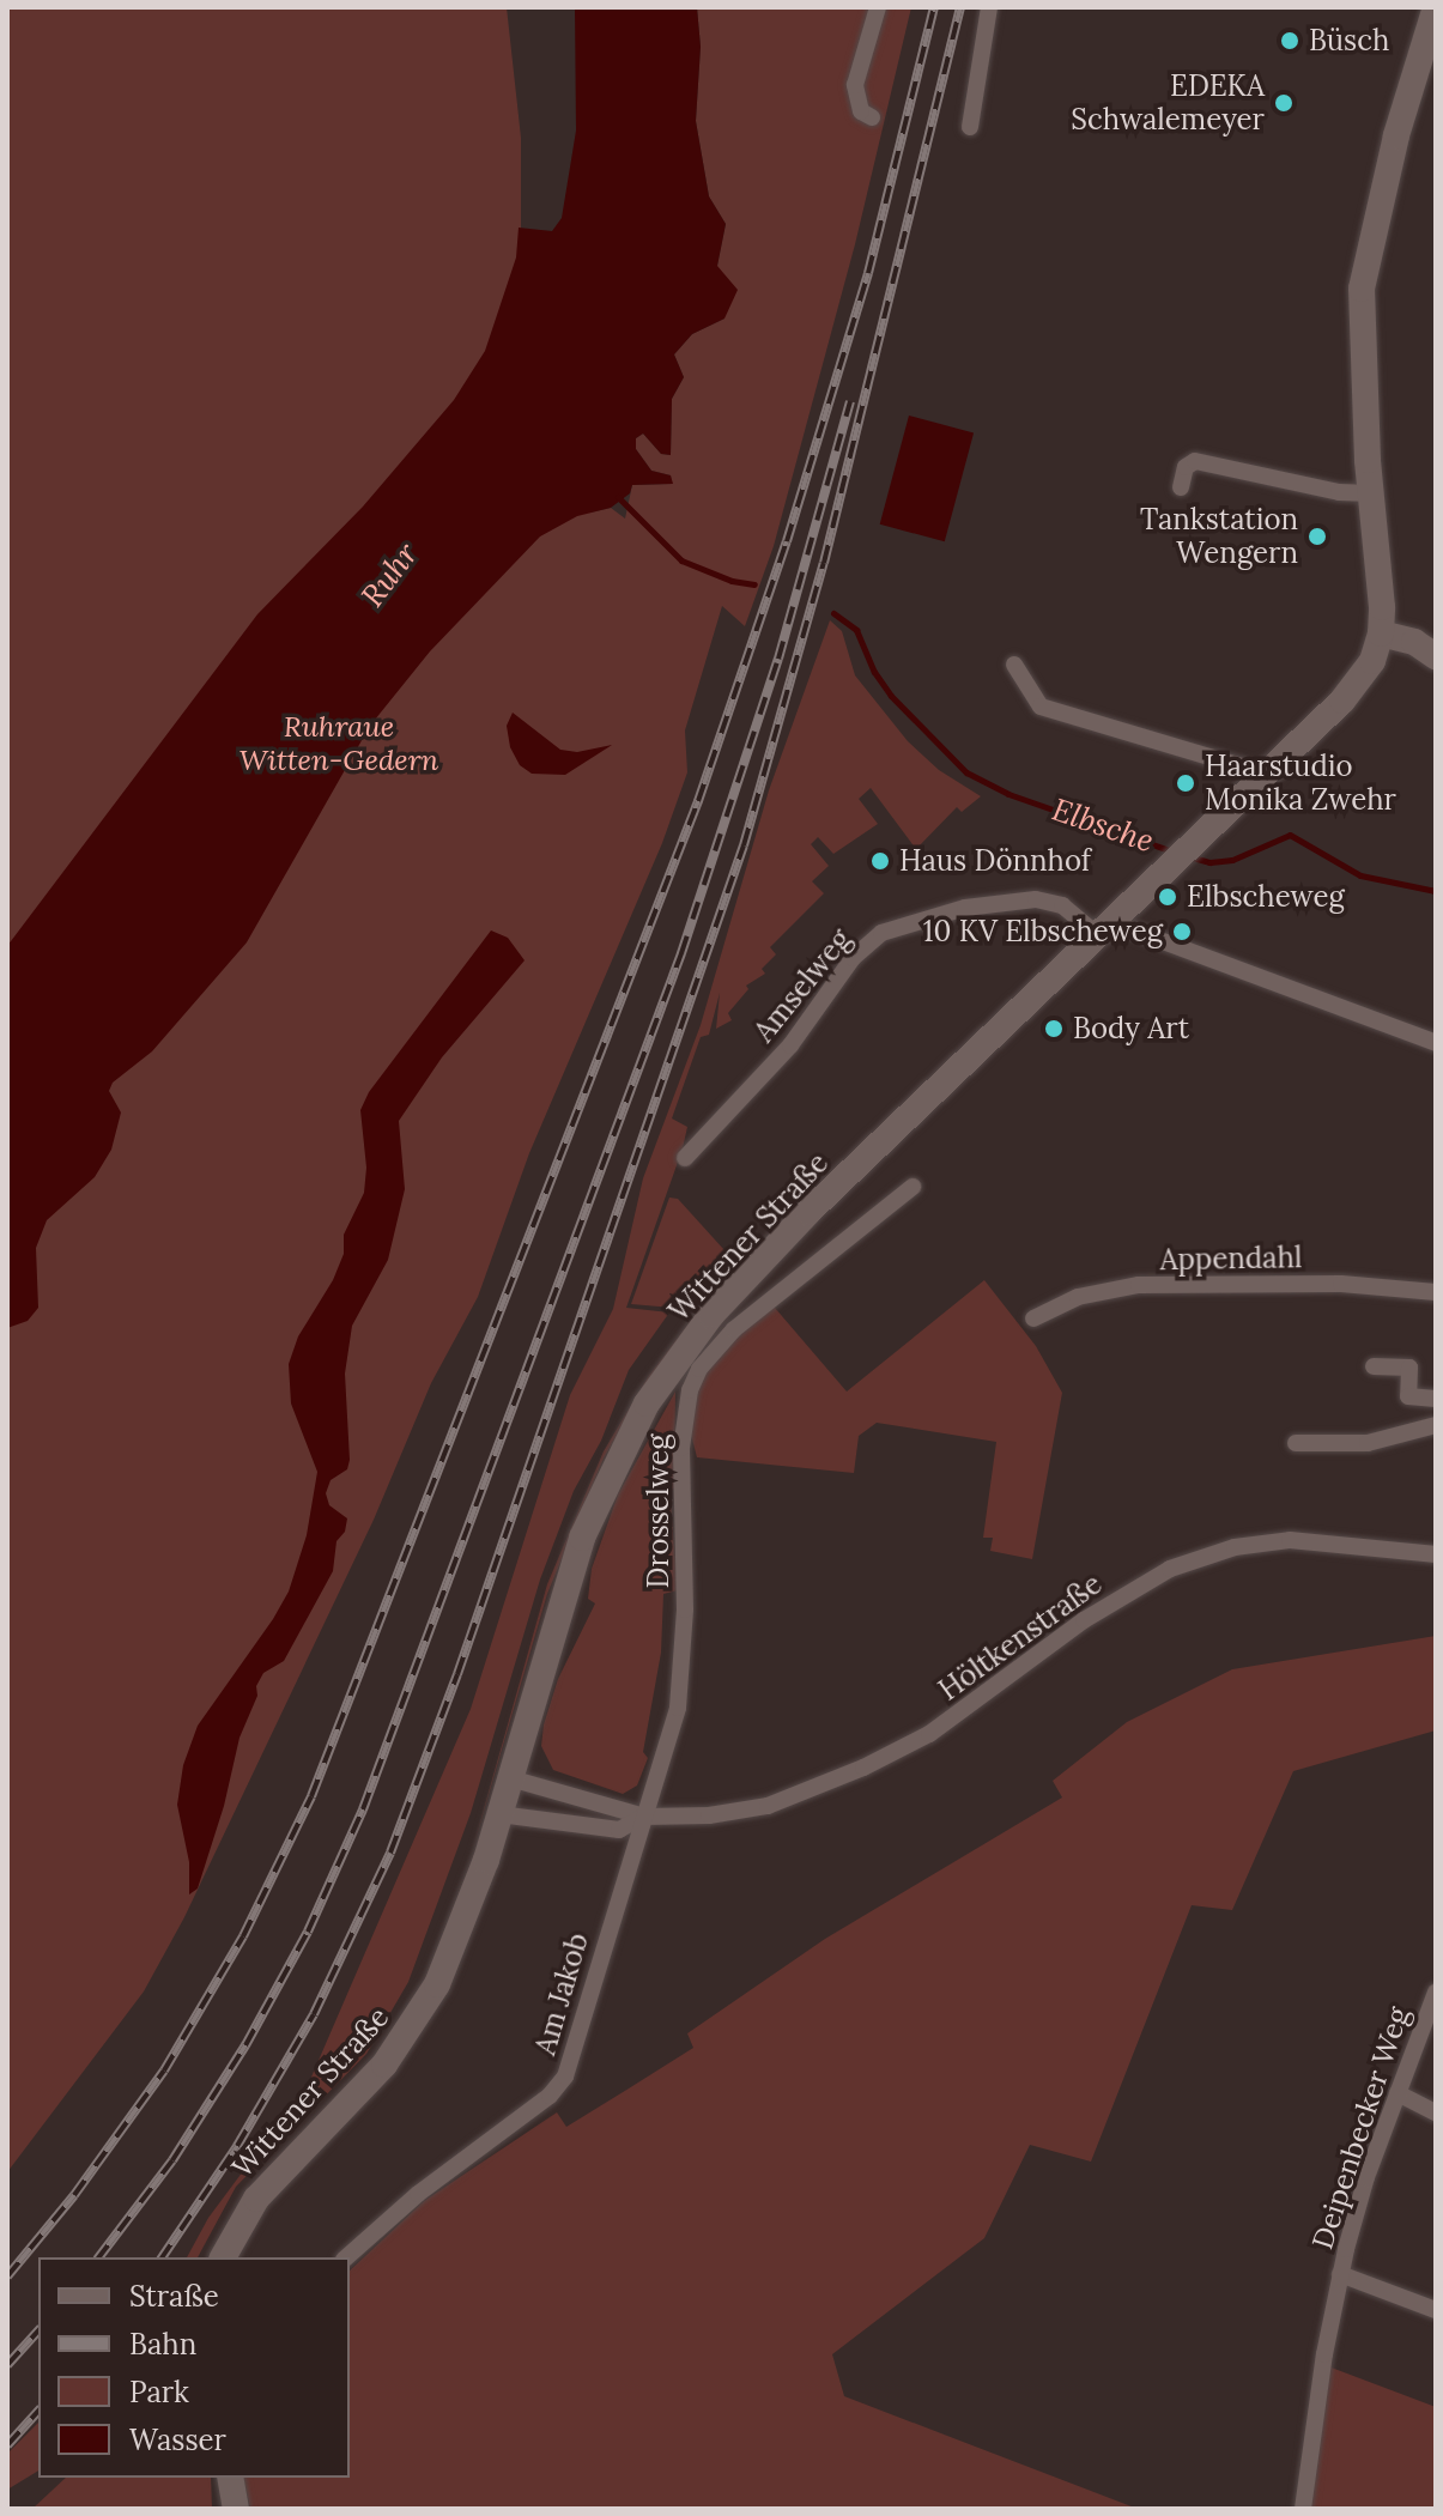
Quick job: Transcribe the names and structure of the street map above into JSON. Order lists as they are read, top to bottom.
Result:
{
  "streets": {
    "main road": ["Wittener Straße"],
    "street": [
      "Amselweg",
      "Appendahl",
      "Drosselweg",
      "Höltkenstraße",
      "Am Jakob",
      "Deipenbecker Weg"
    ]
  },
  "crossings": [
    ["Amselweg", "Wittener Straße"],
    ["Wittener Straße", "Höltkenstraße"],
    ["Drosselweg", "Höltkenstraße"],
    ["Drosselweg", "Am Jakob"],
    ["Höltkenstraße", "Am Jakob"]
  ],
  "water": ["Ruhr", "Elbsche"],
  "parks": ["Ruhraue Witten-Gedern"],
  "places": [
    "Büsch",
    "EDEKA Schwalemeyer",
    "Tankstation Wengern",
    "Haarstudio Monika Zwehr",
    "Haus Dönnhof",
    "Elbscheweg",
    "10 KV Elbscheweg",
    "Body Art"
  ],
  "legend": [
    "Straße",
    "Bahn",
    "Park",
    "Wasser"
  ]
}
